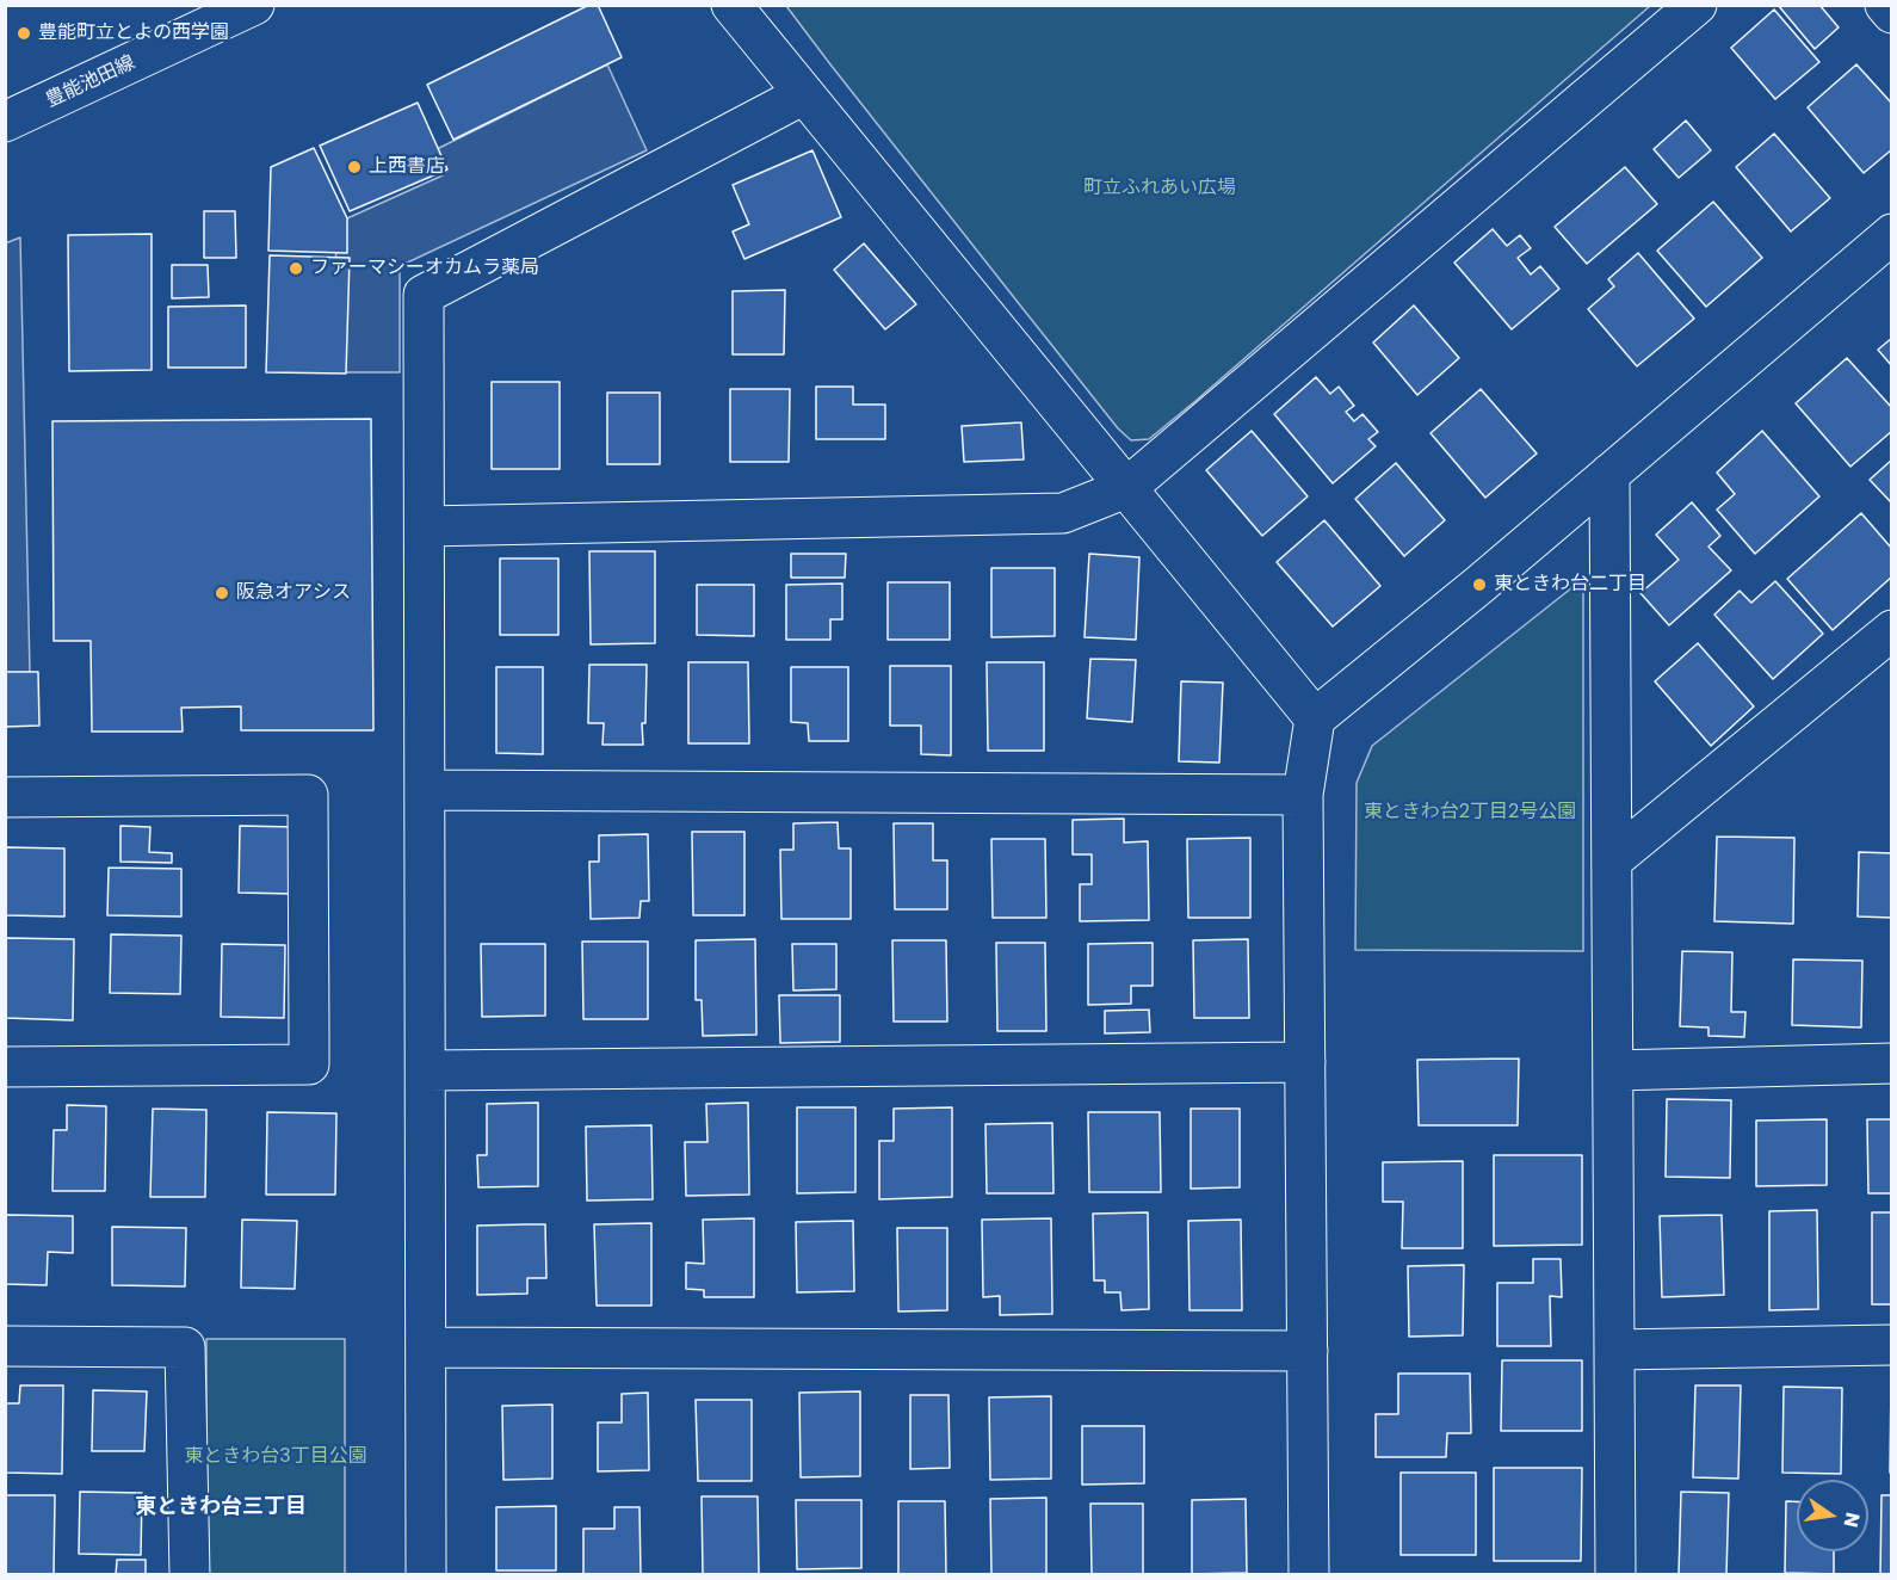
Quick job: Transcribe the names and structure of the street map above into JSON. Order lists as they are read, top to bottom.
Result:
{
  "streets": {
    "main road": ["豊能池田線"]
  },
  "districts": ["東ときわ台三丁目"],
  "parks": ["町立ふれあい広場", "東ときわ台2丁目2号公園", "東ときわ台3丁目公園"],
  "places": [
    "豊能町立とよの西学園",
    "上西書店",
    "ファーマシーオカムラ薬局",
    "東ときわ台二丁目",
    "阪急オアシス"
  ],
  "north": "right"
}
